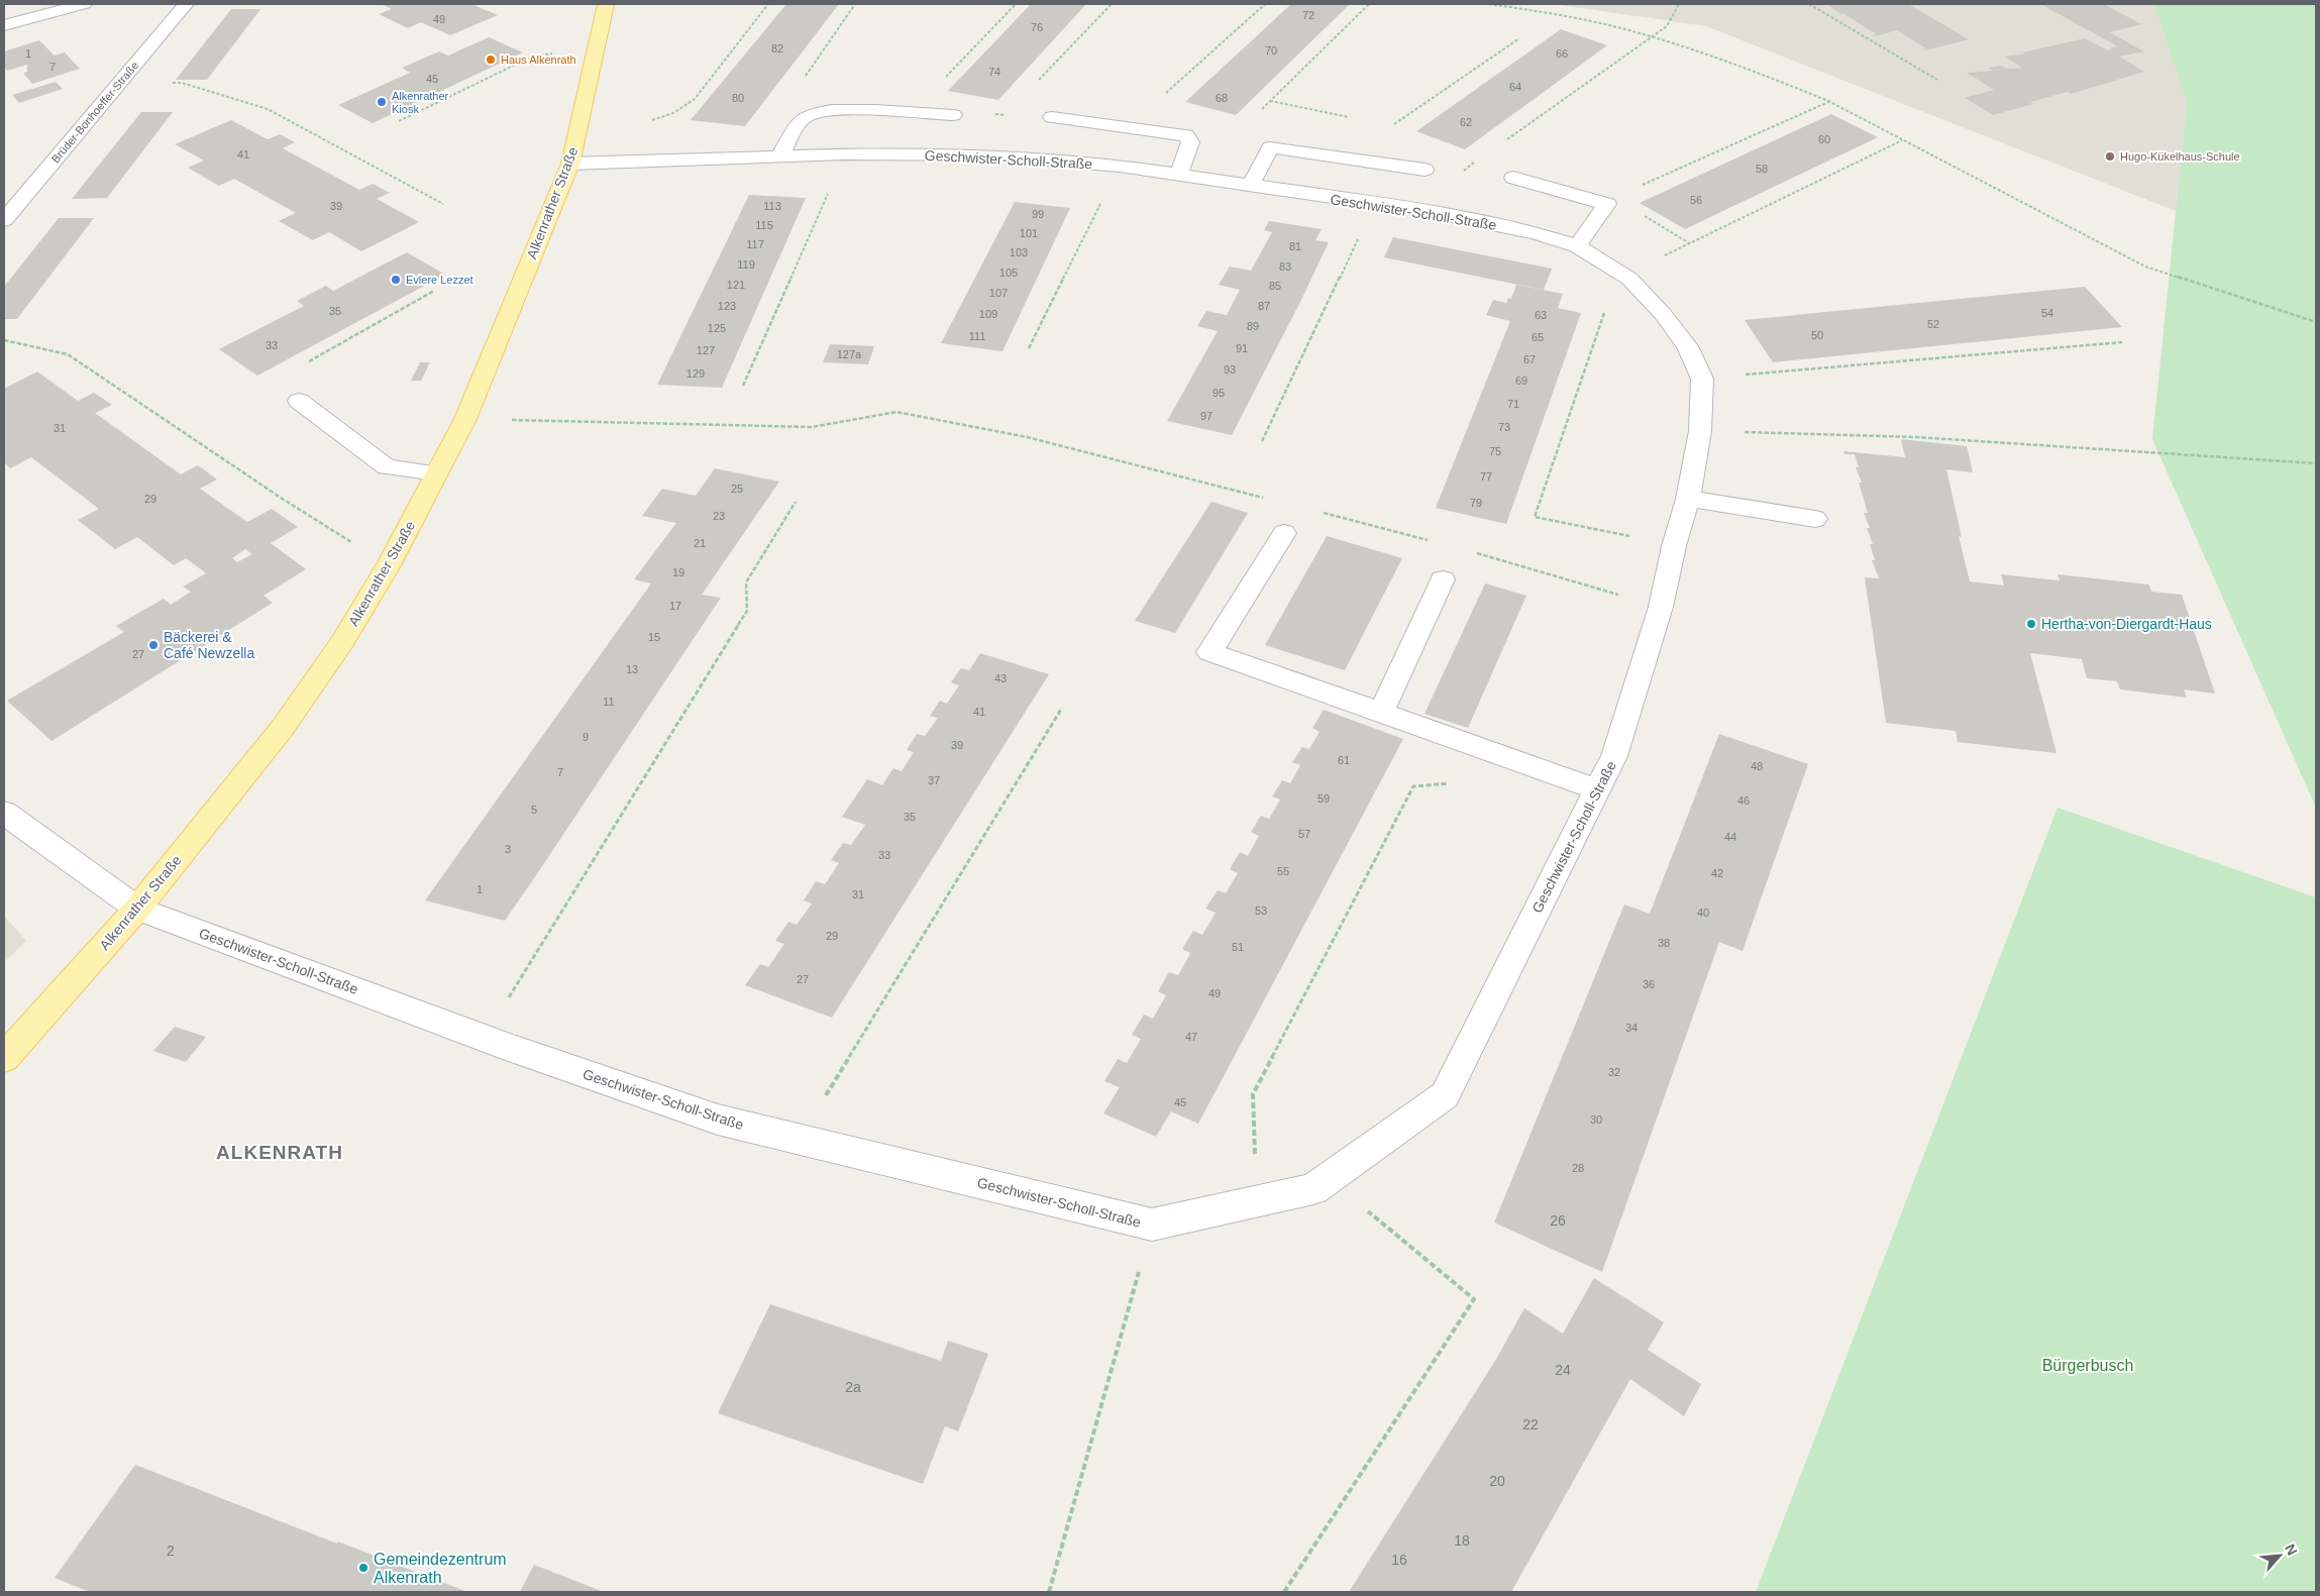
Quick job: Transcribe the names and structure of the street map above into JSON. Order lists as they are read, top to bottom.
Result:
{
  "streets": {
    "main road": ["Alkenrather Straße"],
    "street": ["Brüder-Bonhoeffer-Straße", "Geschwister-Scholl-Straße"]
  },
  "crossings": [
    ["Geschwister-Scholl-Straße", "Alkenrather Straße"]
  ],
  "districts": ["ALKENRATH"],
  "parks": ["Bürgerbusch"],
  "places": [
    "Haus Alkenrath",
    "Alkenrather Kiosk",
    "Hugo-Kükelhaus-Schule",
    "Evlere Lezzet",
    "Hertha-von-Diergardt-Haus",
    "Bäckerei & Café Newzella",
    "Gemeindezentrum Alkenrath"
  ],
  "house_numbers": [
    "72",
    "49",
    "76",
    "82",
    "70",
    "1",
    "66",
    "7",
    "74",
    "45",
    "64",
    "80",
    "68",
    "62",
    "60",
    "41",
    "58",
    "56",
    "39",
    "113",
    "99",
    "115",
    "101",
    "117",
    "81",
    "103",
    "119",
    "83",
    "105",
    "121",
    "85",
    "107",
    "123",
    "87",
    "35",
    "54",
    "109",
    "63",
    "52",
    "89",
    "125",
    "50",
    "111",
    "65",
    "33",
    "91",
    "127",
    "127a",
    "67",
    "93",
    "129",
    "69",
    "95",
    "71",
    "97",
    "73",
    "31",
    "75",
    "77",
    "25",
    "29",
    "79",
    "23",
    "21",
    "19",
    "17",
    "15",
    "27",
    "13",
    "43",
    "11",
    "41",
    "9",
    "39",
    "61",
    "48",
    "7",
    "37",
    "59",
    "46",
    "5",
    "35",
    "57",
    "44",
    "3",
    "33",
    "55",
    "42",
    "1",
    "31",
    "53",
    "40",
    "29",
    "38",
    "51",
    "27",
    "36",
    "49",
    "34",
    "47",
    "32",
    "45",
    "30",
    "28",
    "26",
    "24",
    "2a",
    "22",
    "20",
    "18",
    "2",
    "16"
  ],
  "north": "top right"
}
